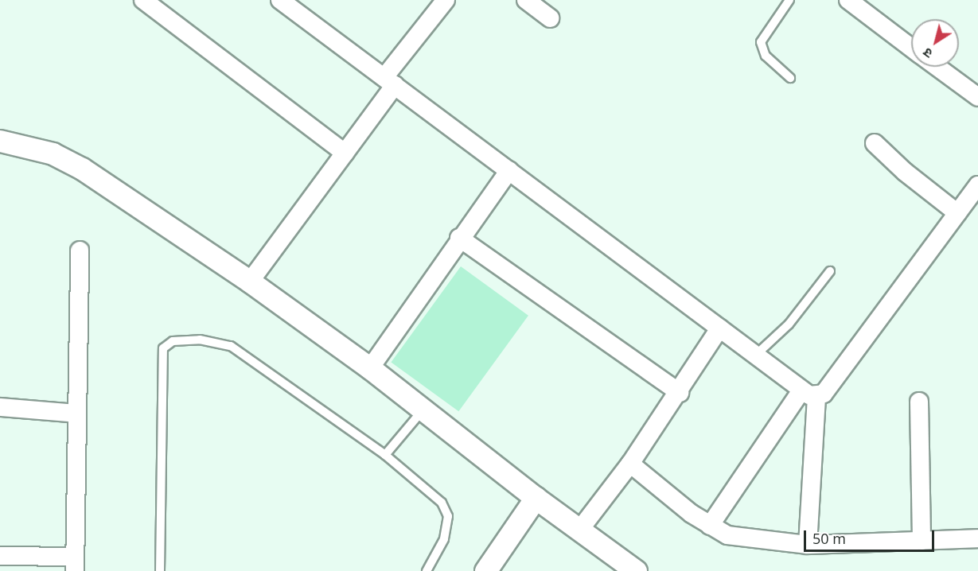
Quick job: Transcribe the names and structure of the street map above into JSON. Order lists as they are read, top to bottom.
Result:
{
  "scale_bar": "50 m",
  "north": "bottom left"
}
